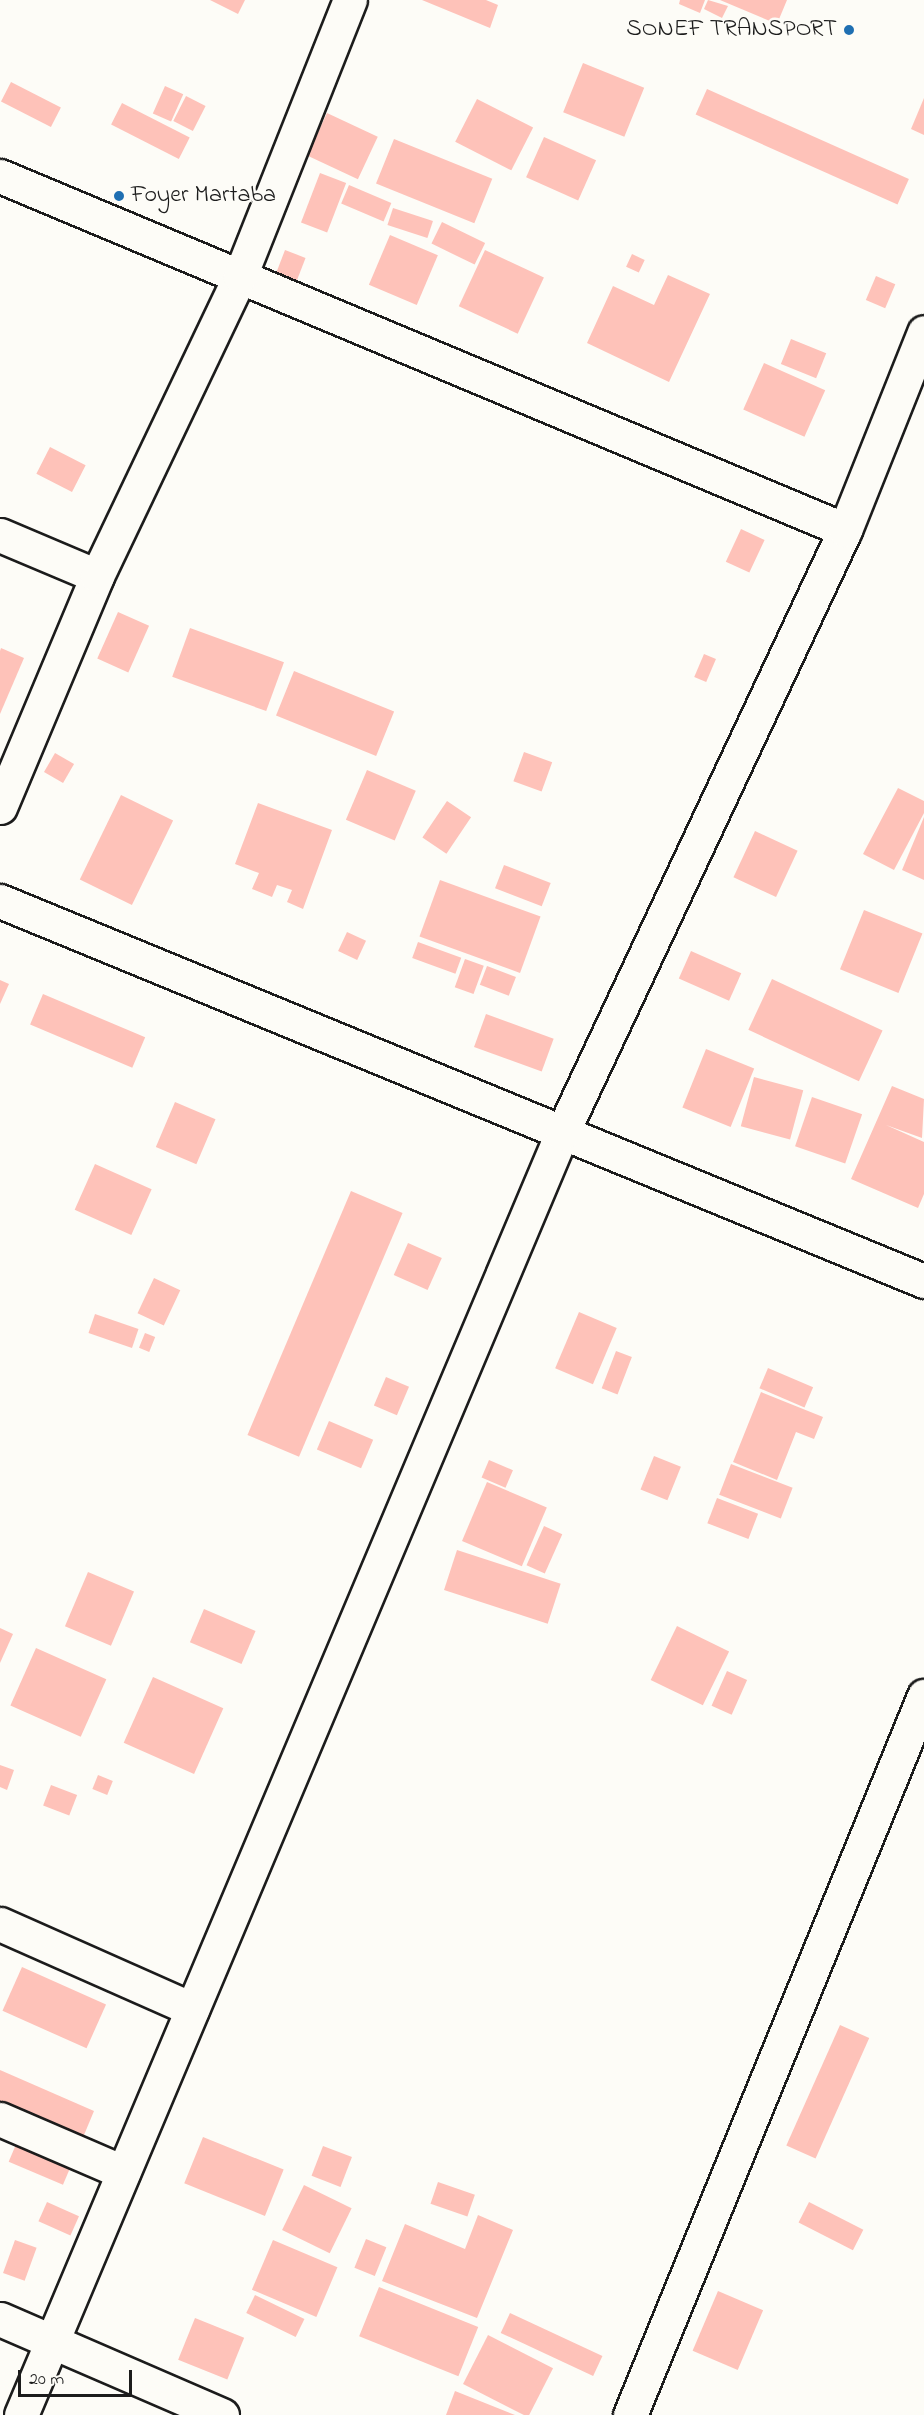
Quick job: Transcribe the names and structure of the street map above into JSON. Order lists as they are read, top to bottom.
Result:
{
  "places": ["SONEF TRANSPORT", "Foyer Martaba"],
  "scale_bar": "20 m"
}
